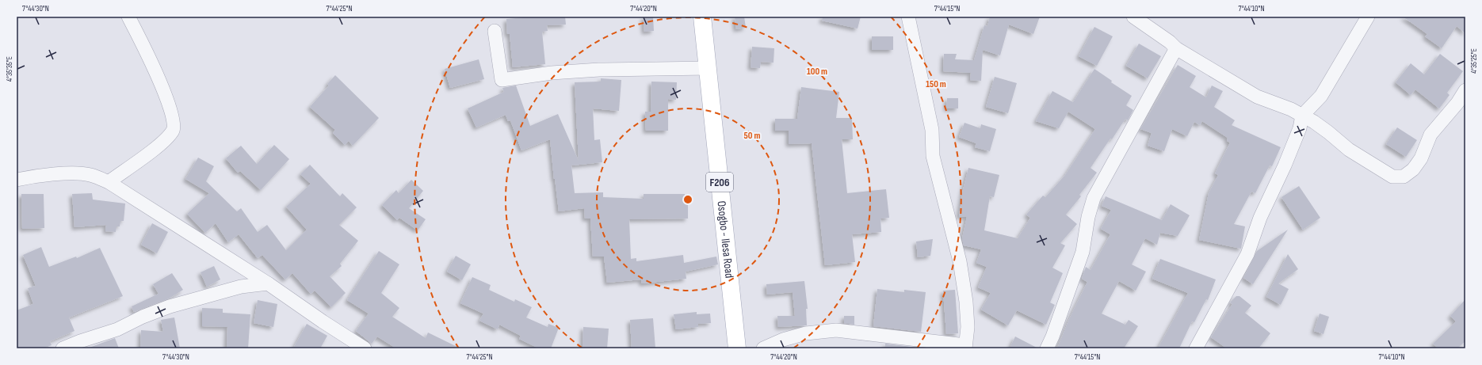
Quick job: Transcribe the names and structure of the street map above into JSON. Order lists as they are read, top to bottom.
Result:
{
  "streets": {
    "main road": ["F206", "Osogbo - Ilesa Road"]
  },
  "coordinates": [
    "7°44'30\"N",
    "7°44'25\"N",
    "7°44'20\"N",
    "7°44'15\"N",
    "7°44'10\"N",
    "4°35'25\"E",
    "4°35'35\"E"
  ],
  "rings": ["100 m", "150 m", "50 m"]
}
